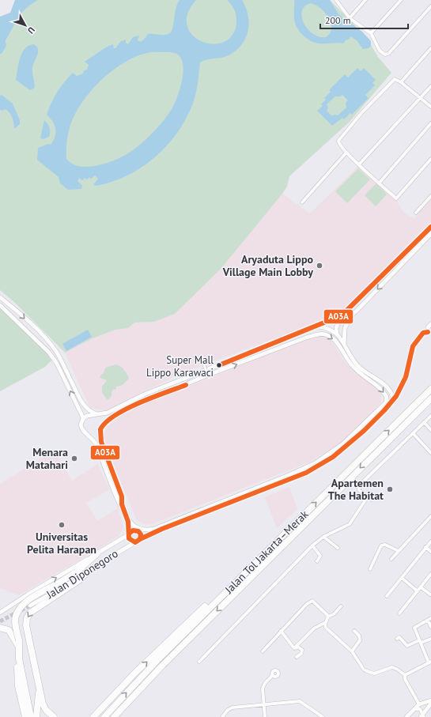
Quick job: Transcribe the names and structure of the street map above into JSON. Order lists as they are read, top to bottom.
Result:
{
  "streets": {
    "highway": ["Jalan Tol Jakarta–Merak"],
    "street": ["Jalan Diponegoro"]
  },
  "places": [
    "Aryaduta Lippo Village Main Lobby",
    "Super Mall Lippo Karawaci",
    "Menara Matahari",
    "Apartemen The Habitat",
    "Universitas Pelita Harapan"
  ],
  "lines": ["transit line A03A"],
  "scale_bar": "200 m",
  "north": "bottom right"
}
